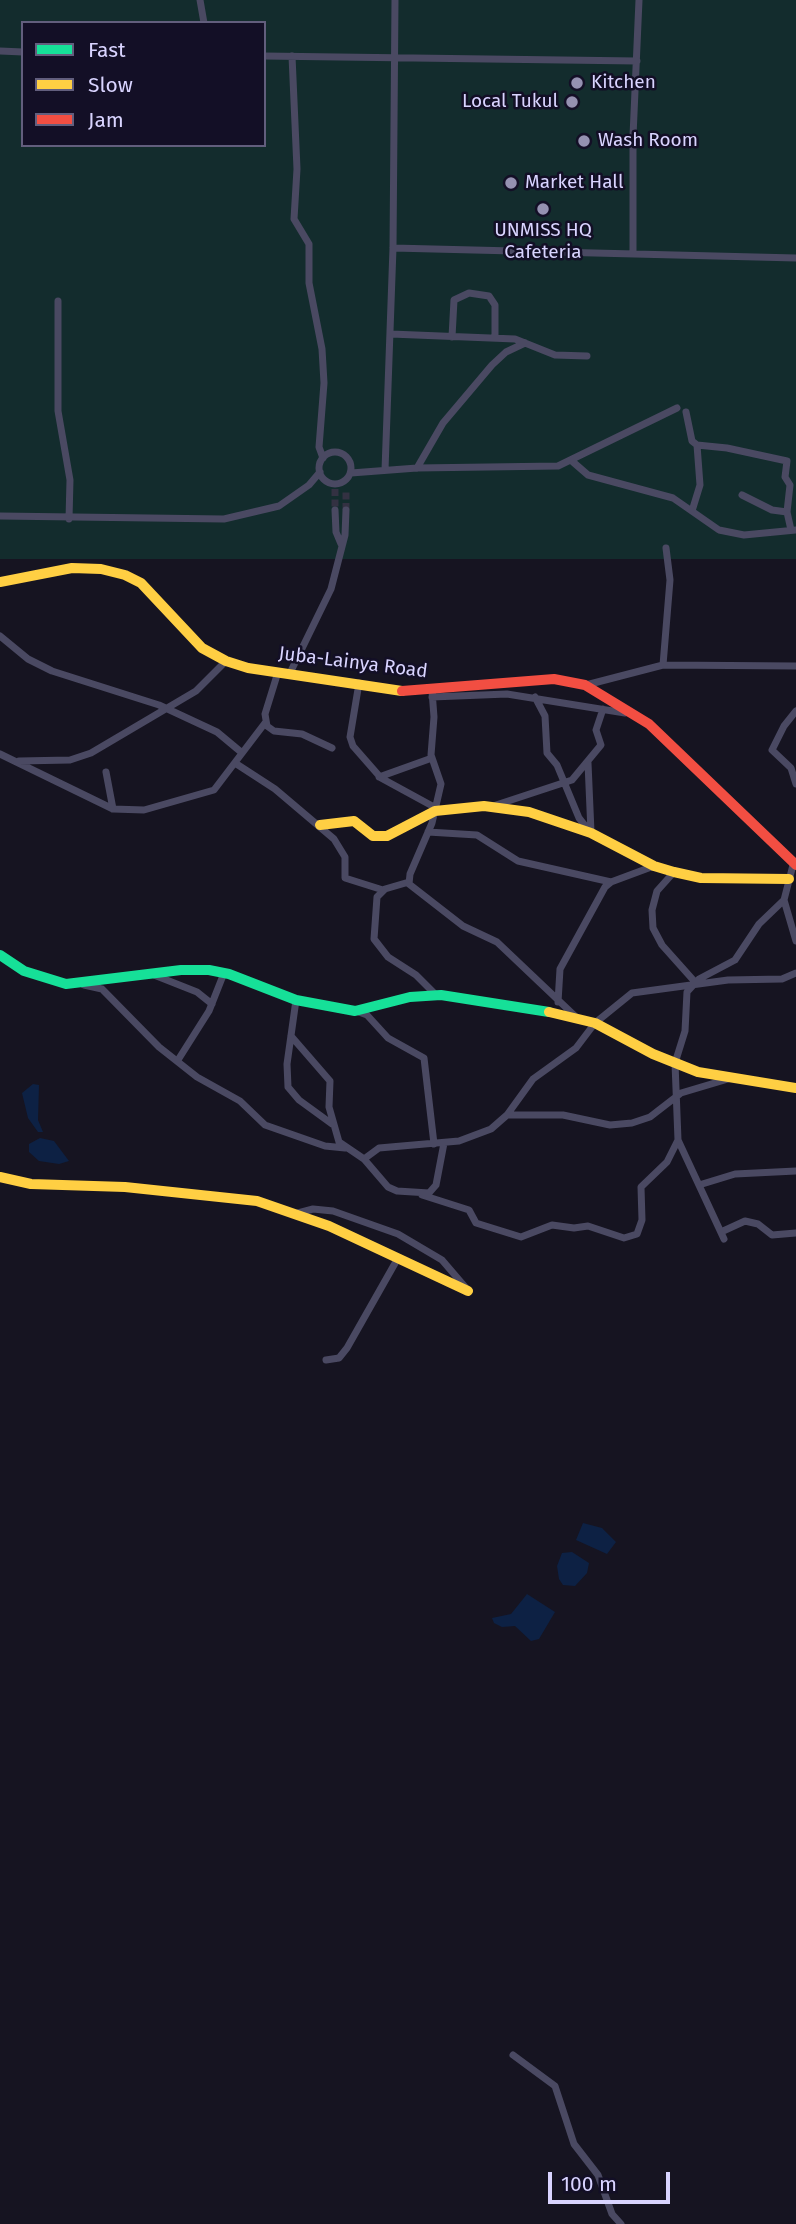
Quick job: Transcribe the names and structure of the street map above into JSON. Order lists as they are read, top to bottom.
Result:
{
  "streets": {
    "street": ["Juba-Lainya Road"]
  },
  "places": [
    "Kitchen",
    "Local Tukul",
    "Wash Room",
    "Market Hall",
    "UNMISS HQ Cafeteria"
  ],
  "legend": ["Fast", "Slow", "Jam"],
  "scale_bar": "100 m"
}
